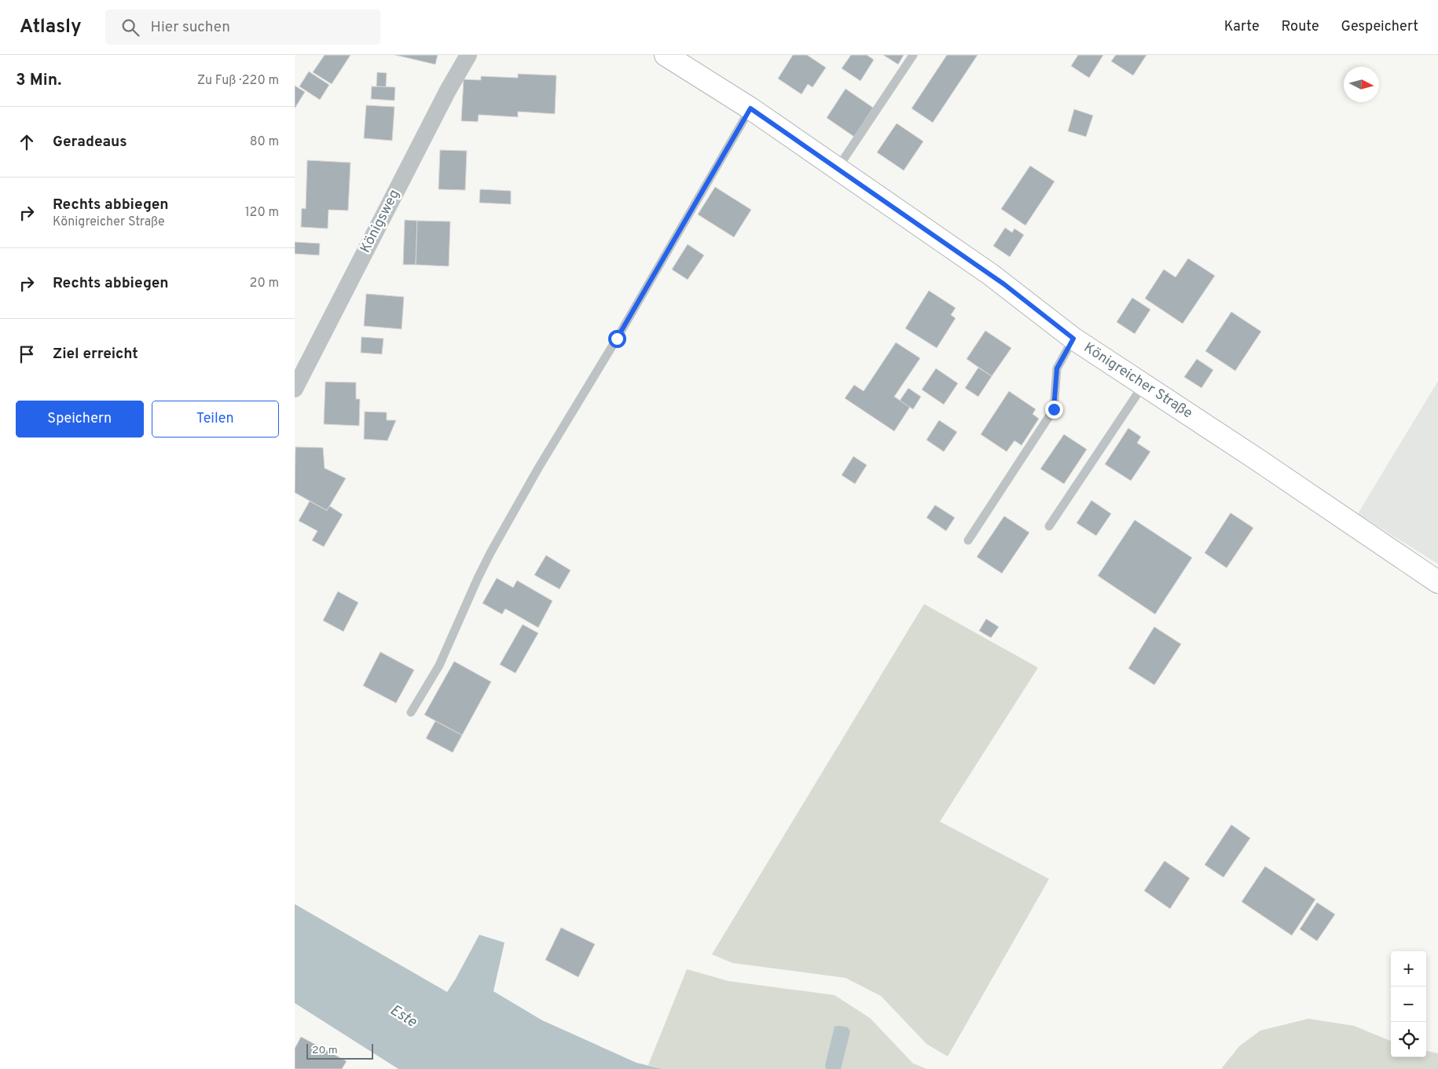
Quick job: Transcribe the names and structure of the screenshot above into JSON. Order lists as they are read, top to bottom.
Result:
{
  "streets": {
    "street": ["Königsweg", "Königreicher Straße"]
  },
  "water": ["Este"],
  "scale_bar": "20 m",
  "north": "right",
  "page": {
    "header": "Atlasly",
    "search": "Hier suchen",
    "nav": ["Karte", "Route", "Gespeichert"],
    "heading": ["3 Min.", "Zu Fuß · 220 m"],
    "list": [
      ["Geradeaus", "80 m"],
      ["Rechts abbiegen", "Königreicher Straße", "120 m"],
      ["Rechts abbiegen", "20 m"],
      "Ziel erreicht"
    ],
    "buttons": ["Speichern", "Teilen"],
    "map_buttons": ["+", "−"],
    "scale": "20 m"
  }
}
